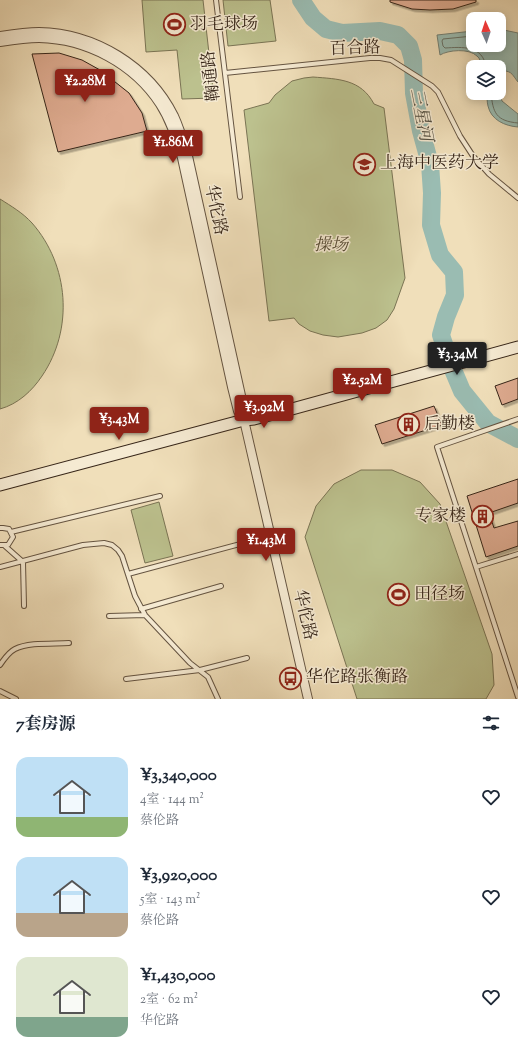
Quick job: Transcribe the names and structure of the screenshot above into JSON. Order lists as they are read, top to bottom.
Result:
{
  "streets": {
    "street": ["华佗路"],
    "lane": ["百合路", "鞠通路"]
  },
  "crossings": [
    ["百合路", "鞠通路"]
  ],
  "water": ["三星河"],
  "parks": ["操场"],
  "places": {
    "sports": ["羽毛球场", "田径场"],
    "school or university": ["上海中医药大学"],
    "building": ["后勤楼", "专家楼"],
    "bus stop": ["华佗路张衡路"]
  },
  "north": "top",
  "page": {
    "price": [
      "¥2.28M",
      "¥1.86M",
      "¥3.34M",
      "¥2.52M",
      "¥3.92M",
      "¥3.43M",
      "¥1.43M"
    ],
    "heading": "7套房源",
    "list": [
      {
        "name": "¥3,340,000",
        "note": "4室 · 144 m² · 蔡伦路"
      },
      {
        "name": "¥3,920,000",
        "note": "5室 · 143 m² · 蔡伦路"
      },
      {
        "name": "¥1,430,000",
        "note": "2室 · 62 m² · 华佗路"
      }
    ]
  }
}
